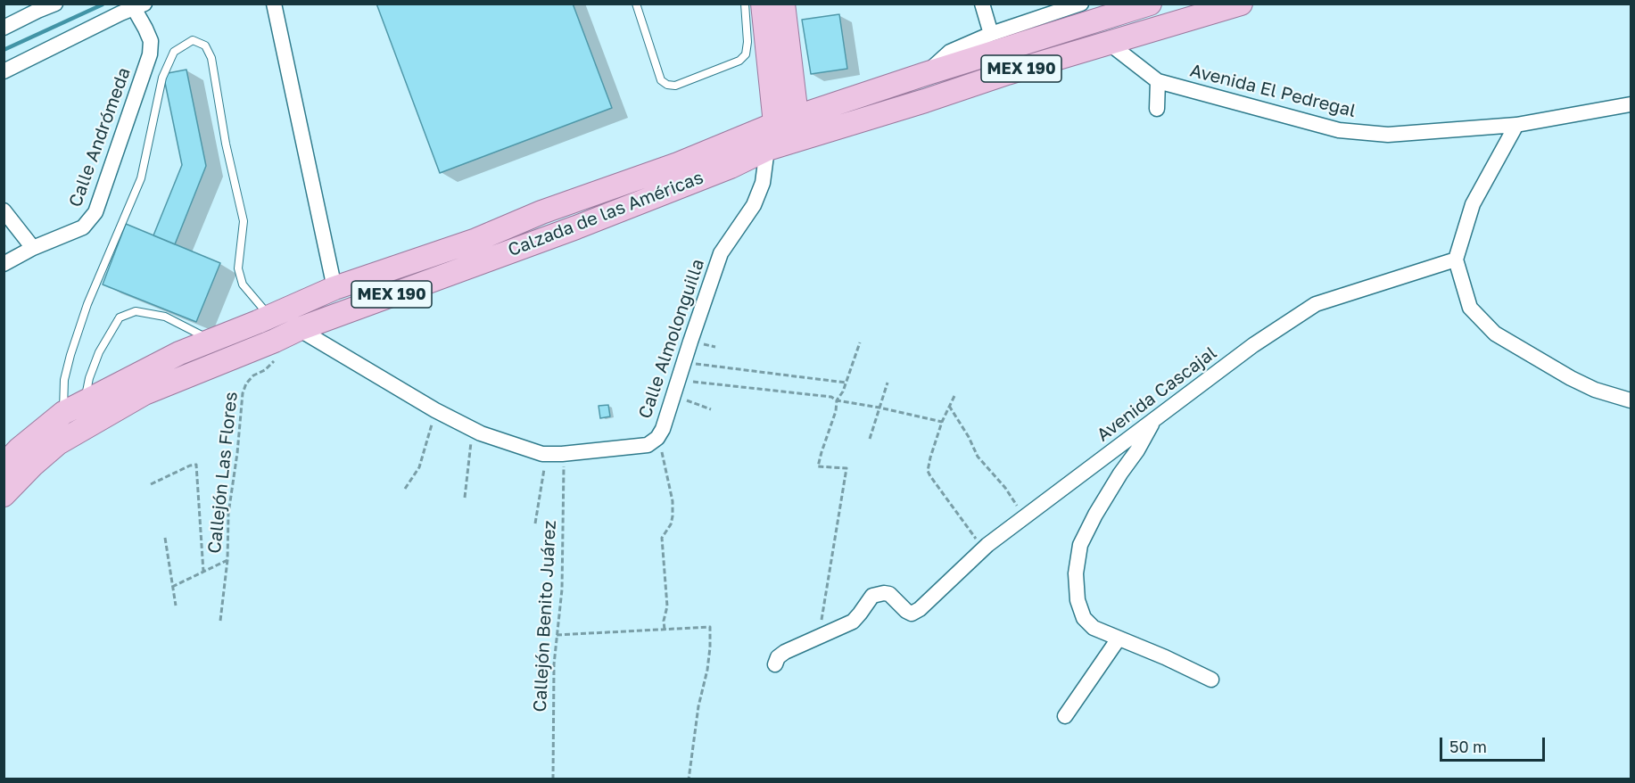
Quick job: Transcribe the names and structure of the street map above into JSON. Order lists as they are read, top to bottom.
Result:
{
  "streets": {
    "main road": ["MEX 190", "Calzada de las Américas"],
    "street": [
      "Avenida El Pedregal",
      "Calle Andrómeda",
      "Calle Almolonguilla",
      "Avenida Cascajal"
    ],
    "path": ["Callejón Las Flores", "Callejón Benito Juárez"]
  },
  "crossings": [
    ["Avenida El Pedregal", "Calzada de las Américas"],
    ["Calzada de las Américas", "Calle Almolonguilla"],
    ["Calzada de las Américas", "Callejón Las Flores"],
    ["Calle Almolonguilla", "Callejón Benito Juárez"]
  ],
  "scale_bar": "50 m"
}
